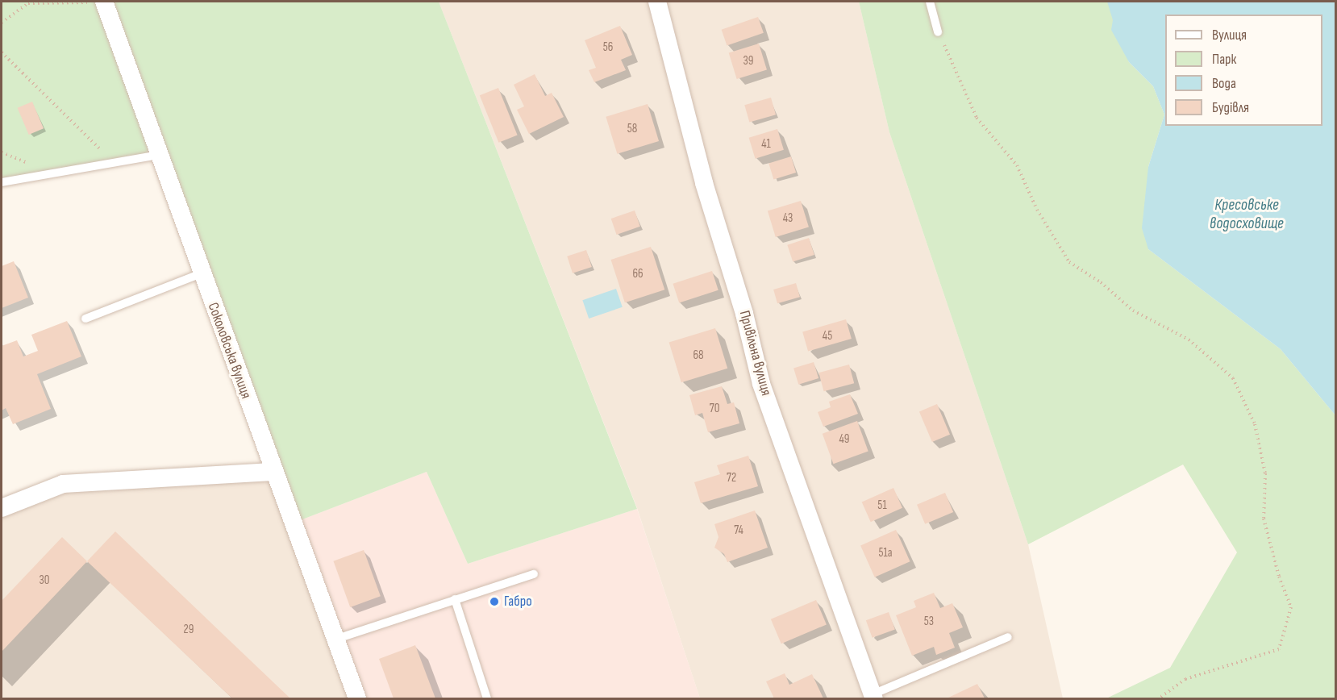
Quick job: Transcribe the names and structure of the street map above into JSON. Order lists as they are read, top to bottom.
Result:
{
  "streets": {
    "street": ["Соколовська вулиця", "Привільна вулиця"]
  },
  "water": ["Кресовське водосховище"],
  "places": ["Габро"],
  "house_numbers": [
    "56",
    "39",
    "58",
    "41",
    "43",
    "66",
    "45",
    "68",
    "70",
    "49",
    "72",
    "51",
    "74",
    "51а",
    "30",
    "53",
    "29"
  ],
  "legend": [
    "Вулиця",
    "Парк",
    "Вода",
    "Будівля"
  ]
}
